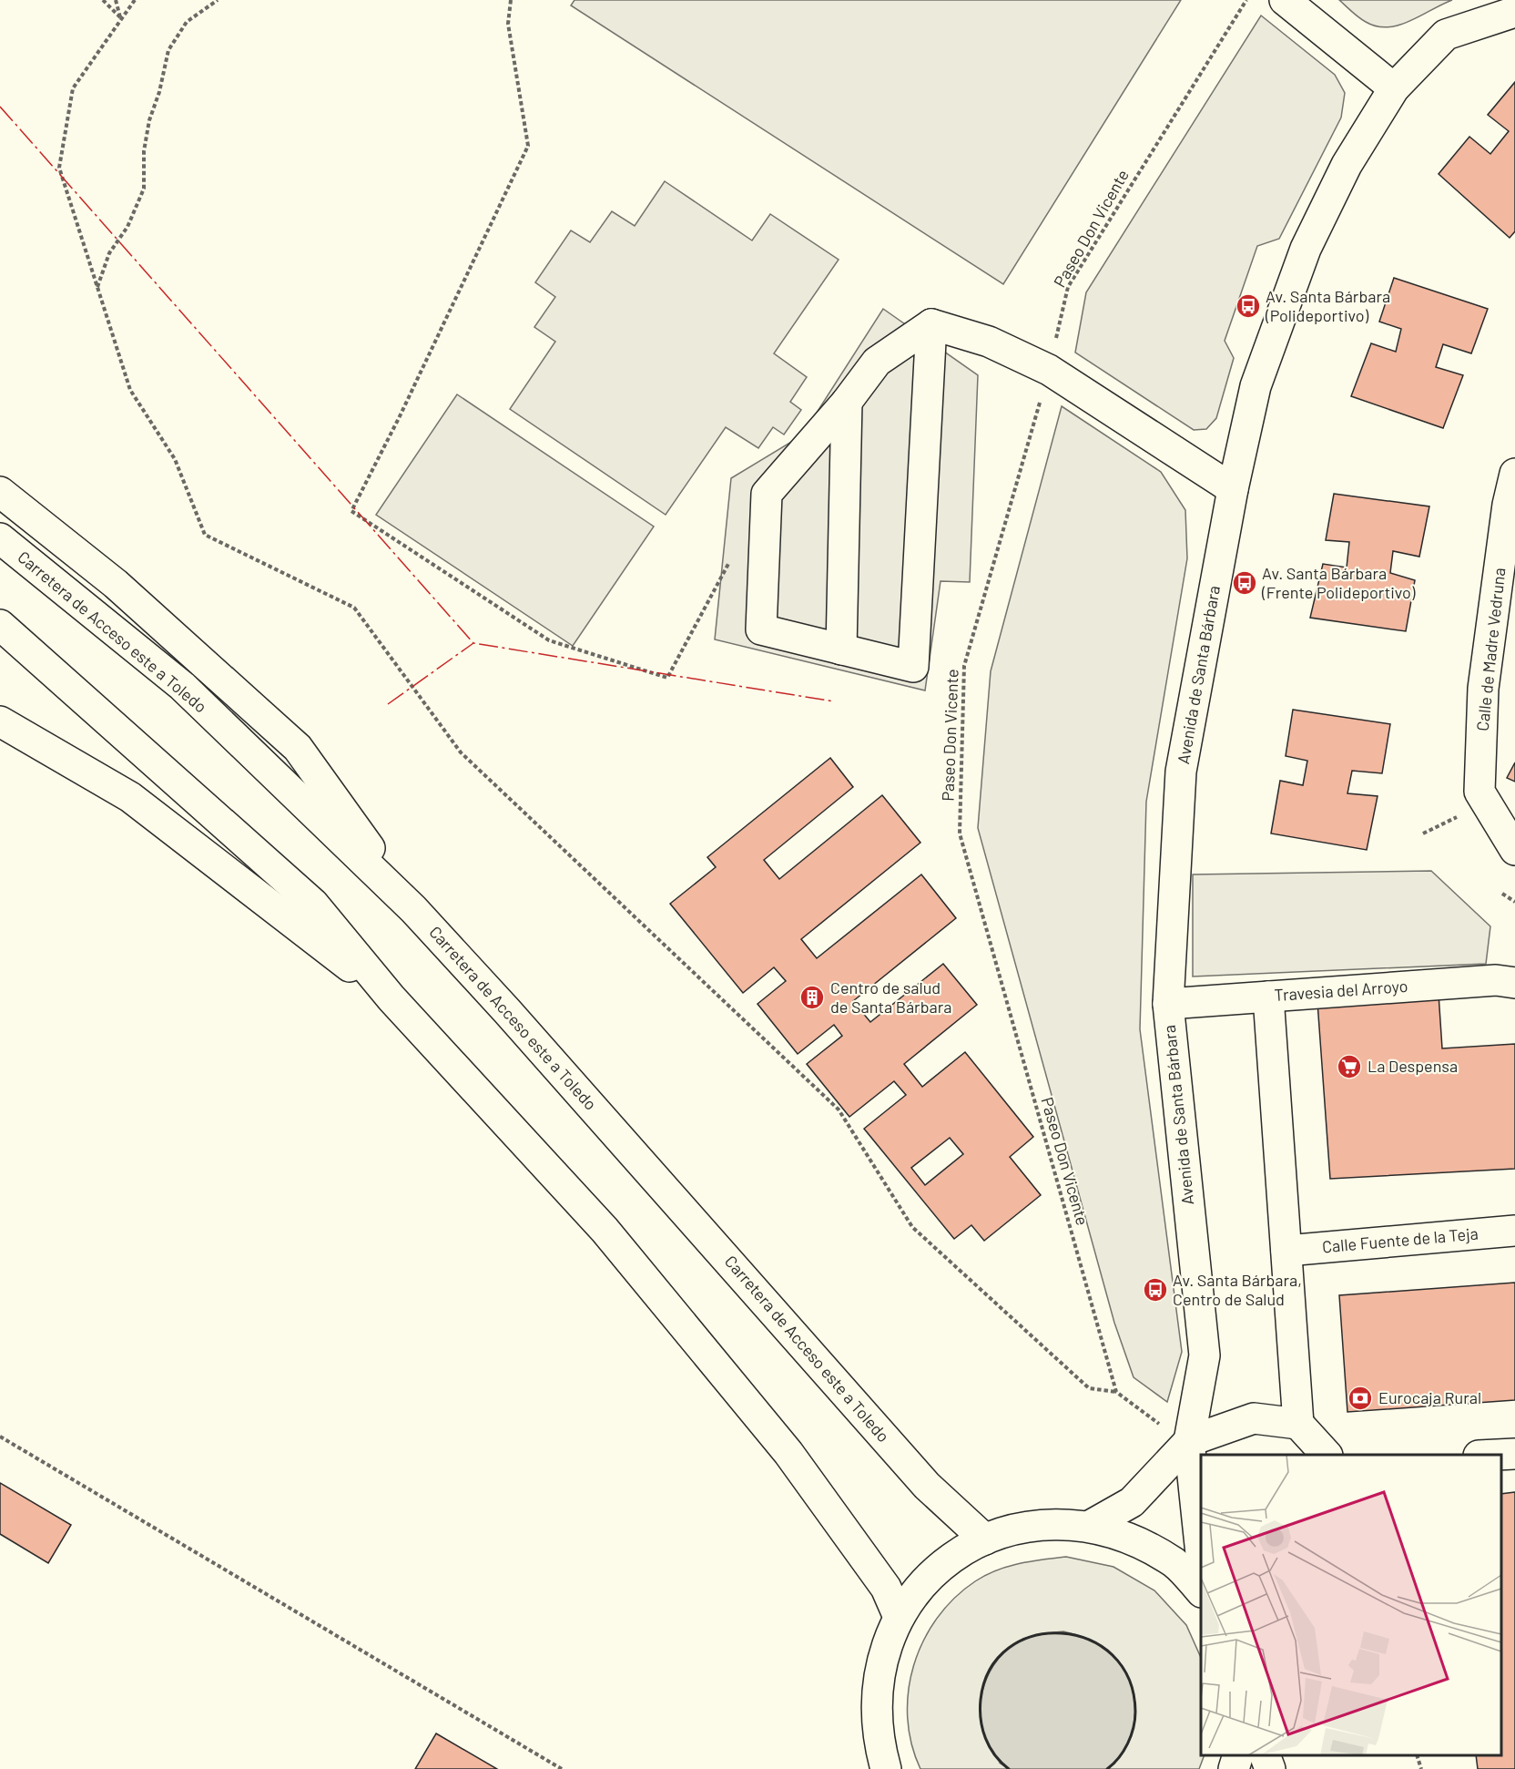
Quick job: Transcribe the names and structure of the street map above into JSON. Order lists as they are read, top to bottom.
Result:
{
  "streets": {
    "main road": [
      "Carretera de Acceso este a Toledo",
      "Calle de Madre Vedruna",
      "Avenida de Santa Bárbara",
      "Travesia del Arroyo",
      "Calle Fuente de la Teja"
    ],
    "path": ["Paseo Don Vicente"]
  },
  "crossings": [
    ["Avenida de Santa Bárbara", "Travesia del Arroyo"]
  ],
  "places": {
    "bus stop": ["Av. Santa Bárbara (Polideportivo)", "Av. Santa Bárbara (Frente Polideportivo)", "Av. Santa Bárbara, Centro de Salud"],
    "building": ["Centro de salud de Santa Bárbara"],
    "supermarket": ["La Despensa"],
    "bank": ["Eurocaja Rural"]
  }
}
